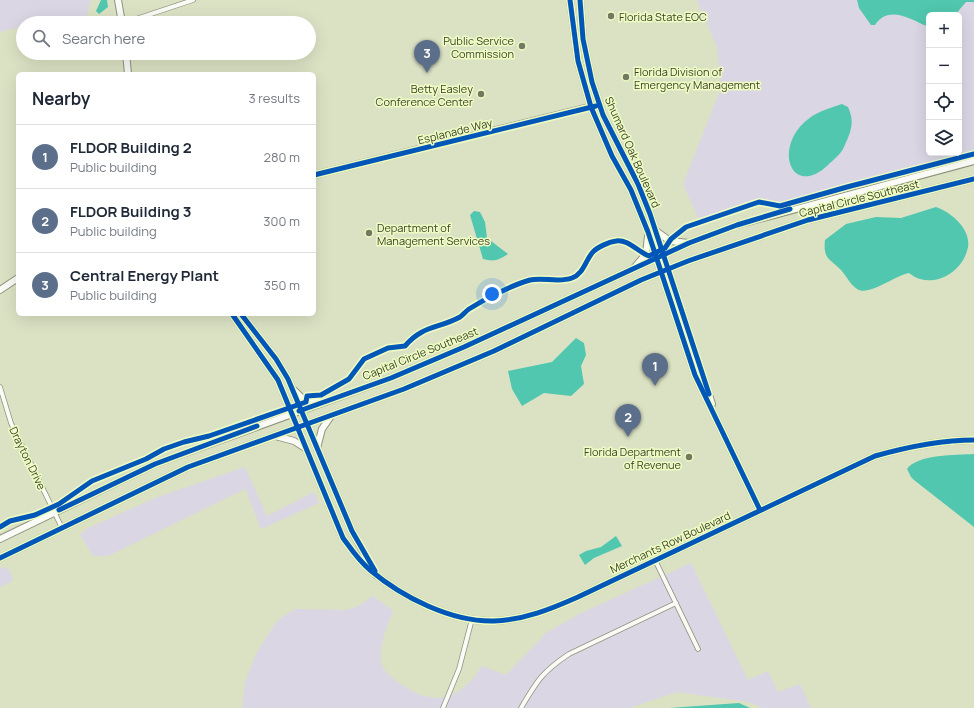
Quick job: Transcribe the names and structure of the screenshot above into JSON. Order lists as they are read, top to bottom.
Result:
{
  "streets": {
    "street": [
      "Esplanade Way",
      "Shumard Oak Boulevard",
      "Capital Circle Southeast",
      "Drayton Drive",
      "Merchants Row Boulevard"
    ]
  },
  "crossings": [
    ["Esplanade Way", "Shumard Oak Boulevard"],
    ["Shumard Oak Boulevard", "Capital Circle Southeast"],
    ["Shumard Oak Boulevard", "Merchants Row Boulevard"],
    ["Capital Circle Southeast", "Drayton Drive"],
    ["Capital Circle Southeast", "Merchants Row Boulevard"]
  ],
  "places": [
    "Florida State EOC",
    "Public Service Commission",
    "Florida Division of Emergency Management",
    "Betty Easley Conference Center",
    "Department of Management Services",
    "Florida Department of Revenue"
  ],
  "page": {
    "map_buttons": ["+", "−"],
    "search": "Search here",
    "pins": ["3", "1", "2"],
    "heading": ["Nearby", "3 results"],
    "list": [
      {
        "mark": "1",
        "name": "FLDOR Building 2",
        "note": "Public building",
        "value": "280 m"
      },
      {
        "mark": "2",
        "name": "FLDOR Building 3",
        "note": "Public building",
        "value": "300 m"
      },
      {
        "mark": "3",
        "name": "Central Energy Plant",
        "note": "Public building",
        "value": "350 m"
      }
    ]
  }
}
